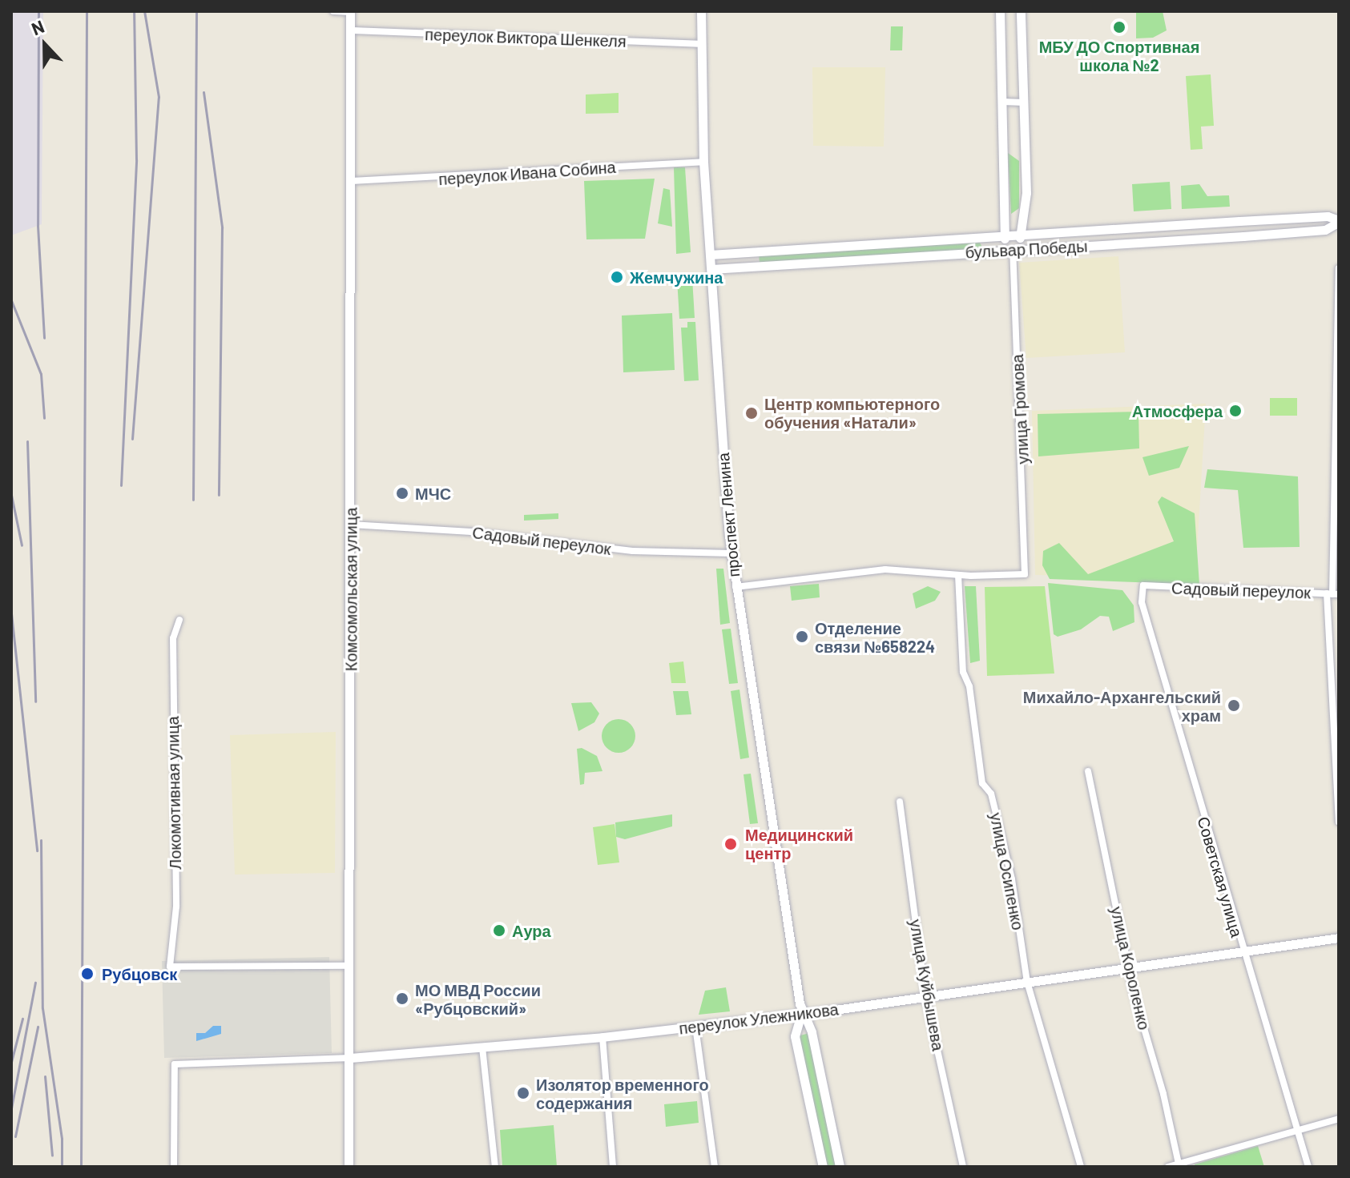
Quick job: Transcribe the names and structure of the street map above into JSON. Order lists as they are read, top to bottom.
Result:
{
  "streets": {
    "main road": [
      "бульвар Победы",
      "проспект Ленина",
      "Комсомольская улица",
      "переулок Улежникова"
    ],
    "street": [
      "переулок Виктора Шенкеля",
      "переулок Ивана Собина",
      "улица Громова",
      "Садовый переулок",
      "Локомотивная улица",
      "улица Осипенко",
      "Советская улица",
      "улица Короленко",
      "улица Куйбышева"
    ]
  },
  "crossings": [
    ["переулок Виктора Шенкеля", "проспект Ленина"],
    ["переулок Виктора Шенкеля", "Комсомольская улица"],
    ["переулок Ивана Собина", "проспект Ленина"],
    ["переулок Ивана Собина", "Комсомольская улица"],
    ["бульвар Победы", "улица Громова"],
    ["бульвар Победы", "проспект Ленина"],
    ["улица Громова", "улица Осипенко"],
    ["проспект Ленина", "Садовый переулок"],
    ["проспект Ленина", "переулок Улежникова"],
    ["Садовый переулок", "Комсомольская улица"],
    ["Садовый переулок", "Советская улица"],
    ["Комсомольская улица", "Локомотивная улица"],
    ["Комсомольская улица", "переулок Улежникова"],
    ["улица Осипенко", "переулок Улежникова"],
    ["Советская улица", "переулок Улежникова"],
    ["улица Короленко", "переулок Улежникова"],
    ["улица Куйбышева", "переулок Улежникова"]
  ],
  "places": [
    "МБУ ДО Спортивная школа №2",
    "Жемчужина",
    "Атмосфера",
    "Центр компьютерного обучения «Натали»",
    "МЧС",
    "Отделение связи №658224",
    "Михайло-Архангельский храм",
    "Медицинский центр",
    "Аура",
    "Рубцовск",
    "МО МВД России «Рубцовский»",
    "Изолятор временного содержания"
  ],
  "north": "top"
}
